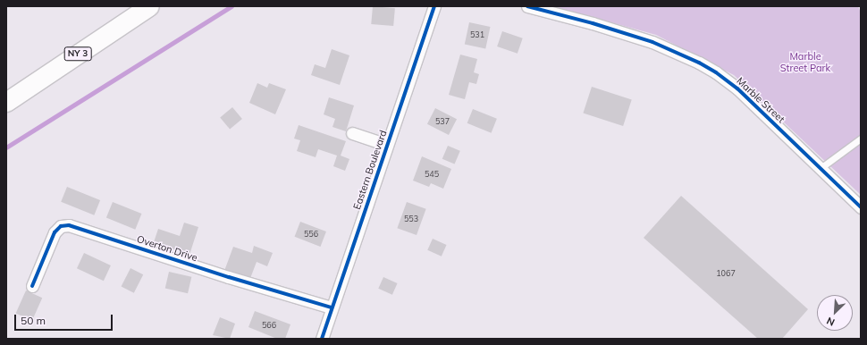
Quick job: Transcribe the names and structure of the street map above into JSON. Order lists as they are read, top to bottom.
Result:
{
  "streets": {
    "main road": ["NY 3"],
    "street": ["Marble Street", "Eastern Boulevard", "Overton Drive"]
  },
  "crossings": [
    ["Eastern Boulevard", "Overton Drive"]
  ],
  "parks": ["Marble Street Park"],
  "house_numbers": [
    "531",
    "537",
    "545",
    "553",
    "556",
    "1067",
    "566"
  ],
  "scale_bar": "50 m",
  "north": "bottom left"
}
